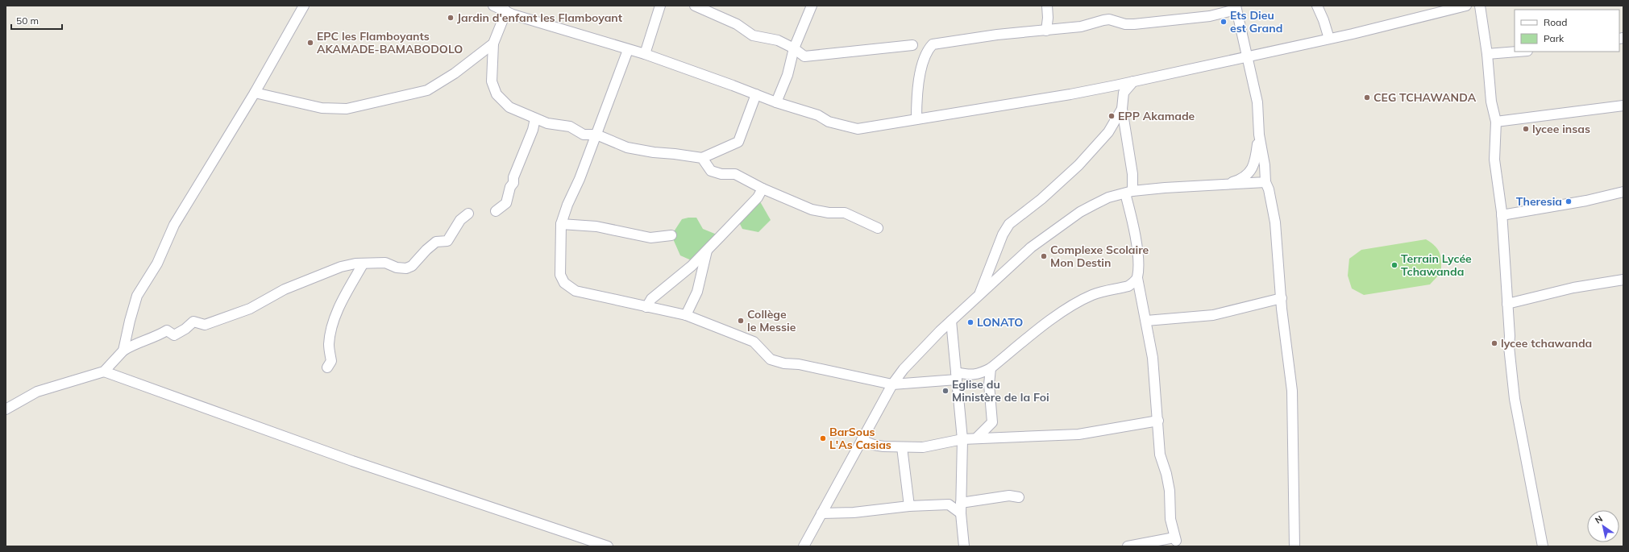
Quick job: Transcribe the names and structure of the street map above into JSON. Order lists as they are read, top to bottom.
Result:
{
  "places": [
    "Jardin d'enfant les Flamboyant",
    "Ets Dieu est Grand",
    "EPC les Flamboyants AKAMADE-BAMABODOLO",
    "CEG TCHAWANDA",
    "EPP Akamade",
    "lycee insas",
    "Theresia",
    "Complexe Scolaire Mon Destin",
    "Terrain Lycée Tchawanda",
    "Collège le Messie",
    "LONATO",
    "lycee tchawanda",
    "Eglise du Ministère de la Foi",
    "BarSous L'As Casias"
  ],
  "legend": ["Road", "Park"],
  "scale_bar": "50 m",
  "north": "top left"
}
